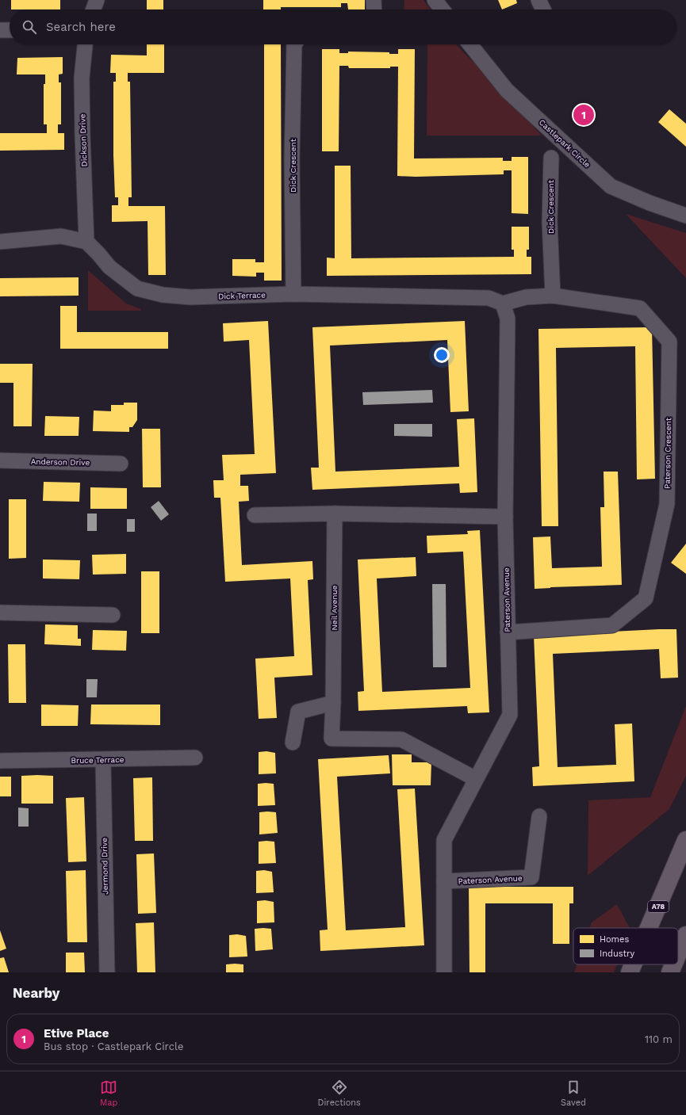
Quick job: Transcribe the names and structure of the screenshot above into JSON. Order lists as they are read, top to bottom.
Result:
{
  "streets": {
    "highway": ["A78"],
    "street": [
      "Dickson Drive",
      "Castlepark Circle",
      "Dick Crescent",
      "Dick Terrace",
      "Paterson Crescent",
      "Anderson Drive",
      "Paterson Avenue",
      "Neil Avenue",
      "Bruce Terrace",
      "Jermond Drive"
    ]
  },
  "crossings": [
    ["Dickson Drive", "Dick Terrace"],
    ["Dick Crescent", "Dick Terrace"],
    ["Dick Crescent", "Paterson Crescent"],
    ["Dick Terrace", "Paterson Crescent"],
    ["Dick Terrace", "Paterson Avenue"],
    ["Paterson Crescent", "Paterson Avenue"],
    ["Paterson Avenue", "Neil Avenue"],
    ["Bruce Terrace", "Jermond Drive"]
  ],
  "legend": ["Homes", "Industry"],
  "page": {
    "search": "Search here",
    "pins": "1",
    "heading": "Nearby",
    "list": [
      {
        "mark": "1",
        "name": "Etive Place",
        "note": "Bus stop · Castlepark Circle",
        "value": "110 m"
      }
    ],
    "nav": ["Map", "Directions", "Saved"]
  }
}
